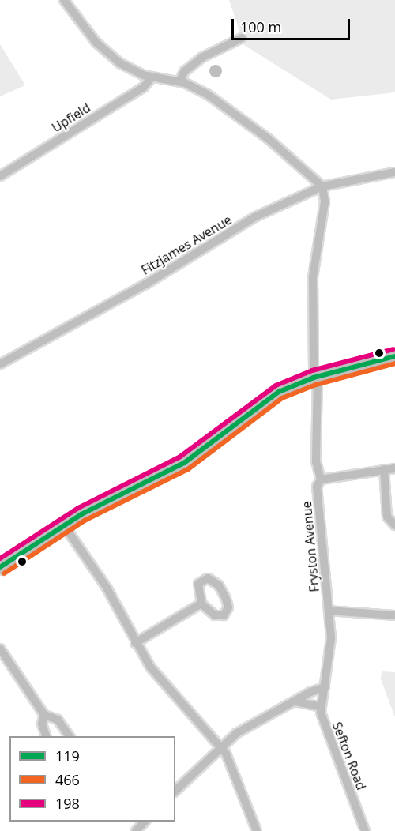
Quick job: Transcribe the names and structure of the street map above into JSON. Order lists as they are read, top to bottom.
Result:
{
  "streets": {
    "street": [
      "Upfield",
      "Fitzjames Avenue",
      "Fryston Avenue",
      "Sefton Road"
    ]
  },
  "crossings": [
    ["Fitzjames Avenue", "Fryston Avenue"],
    ["Fryston Avenue", "Sefton Road"]
  ],
  "lines": ["transit line 198", "transit line 119", "transit line 466"],
  "legend": ["119", "466", "198"],
  "scale_bar": "100 m"
}
